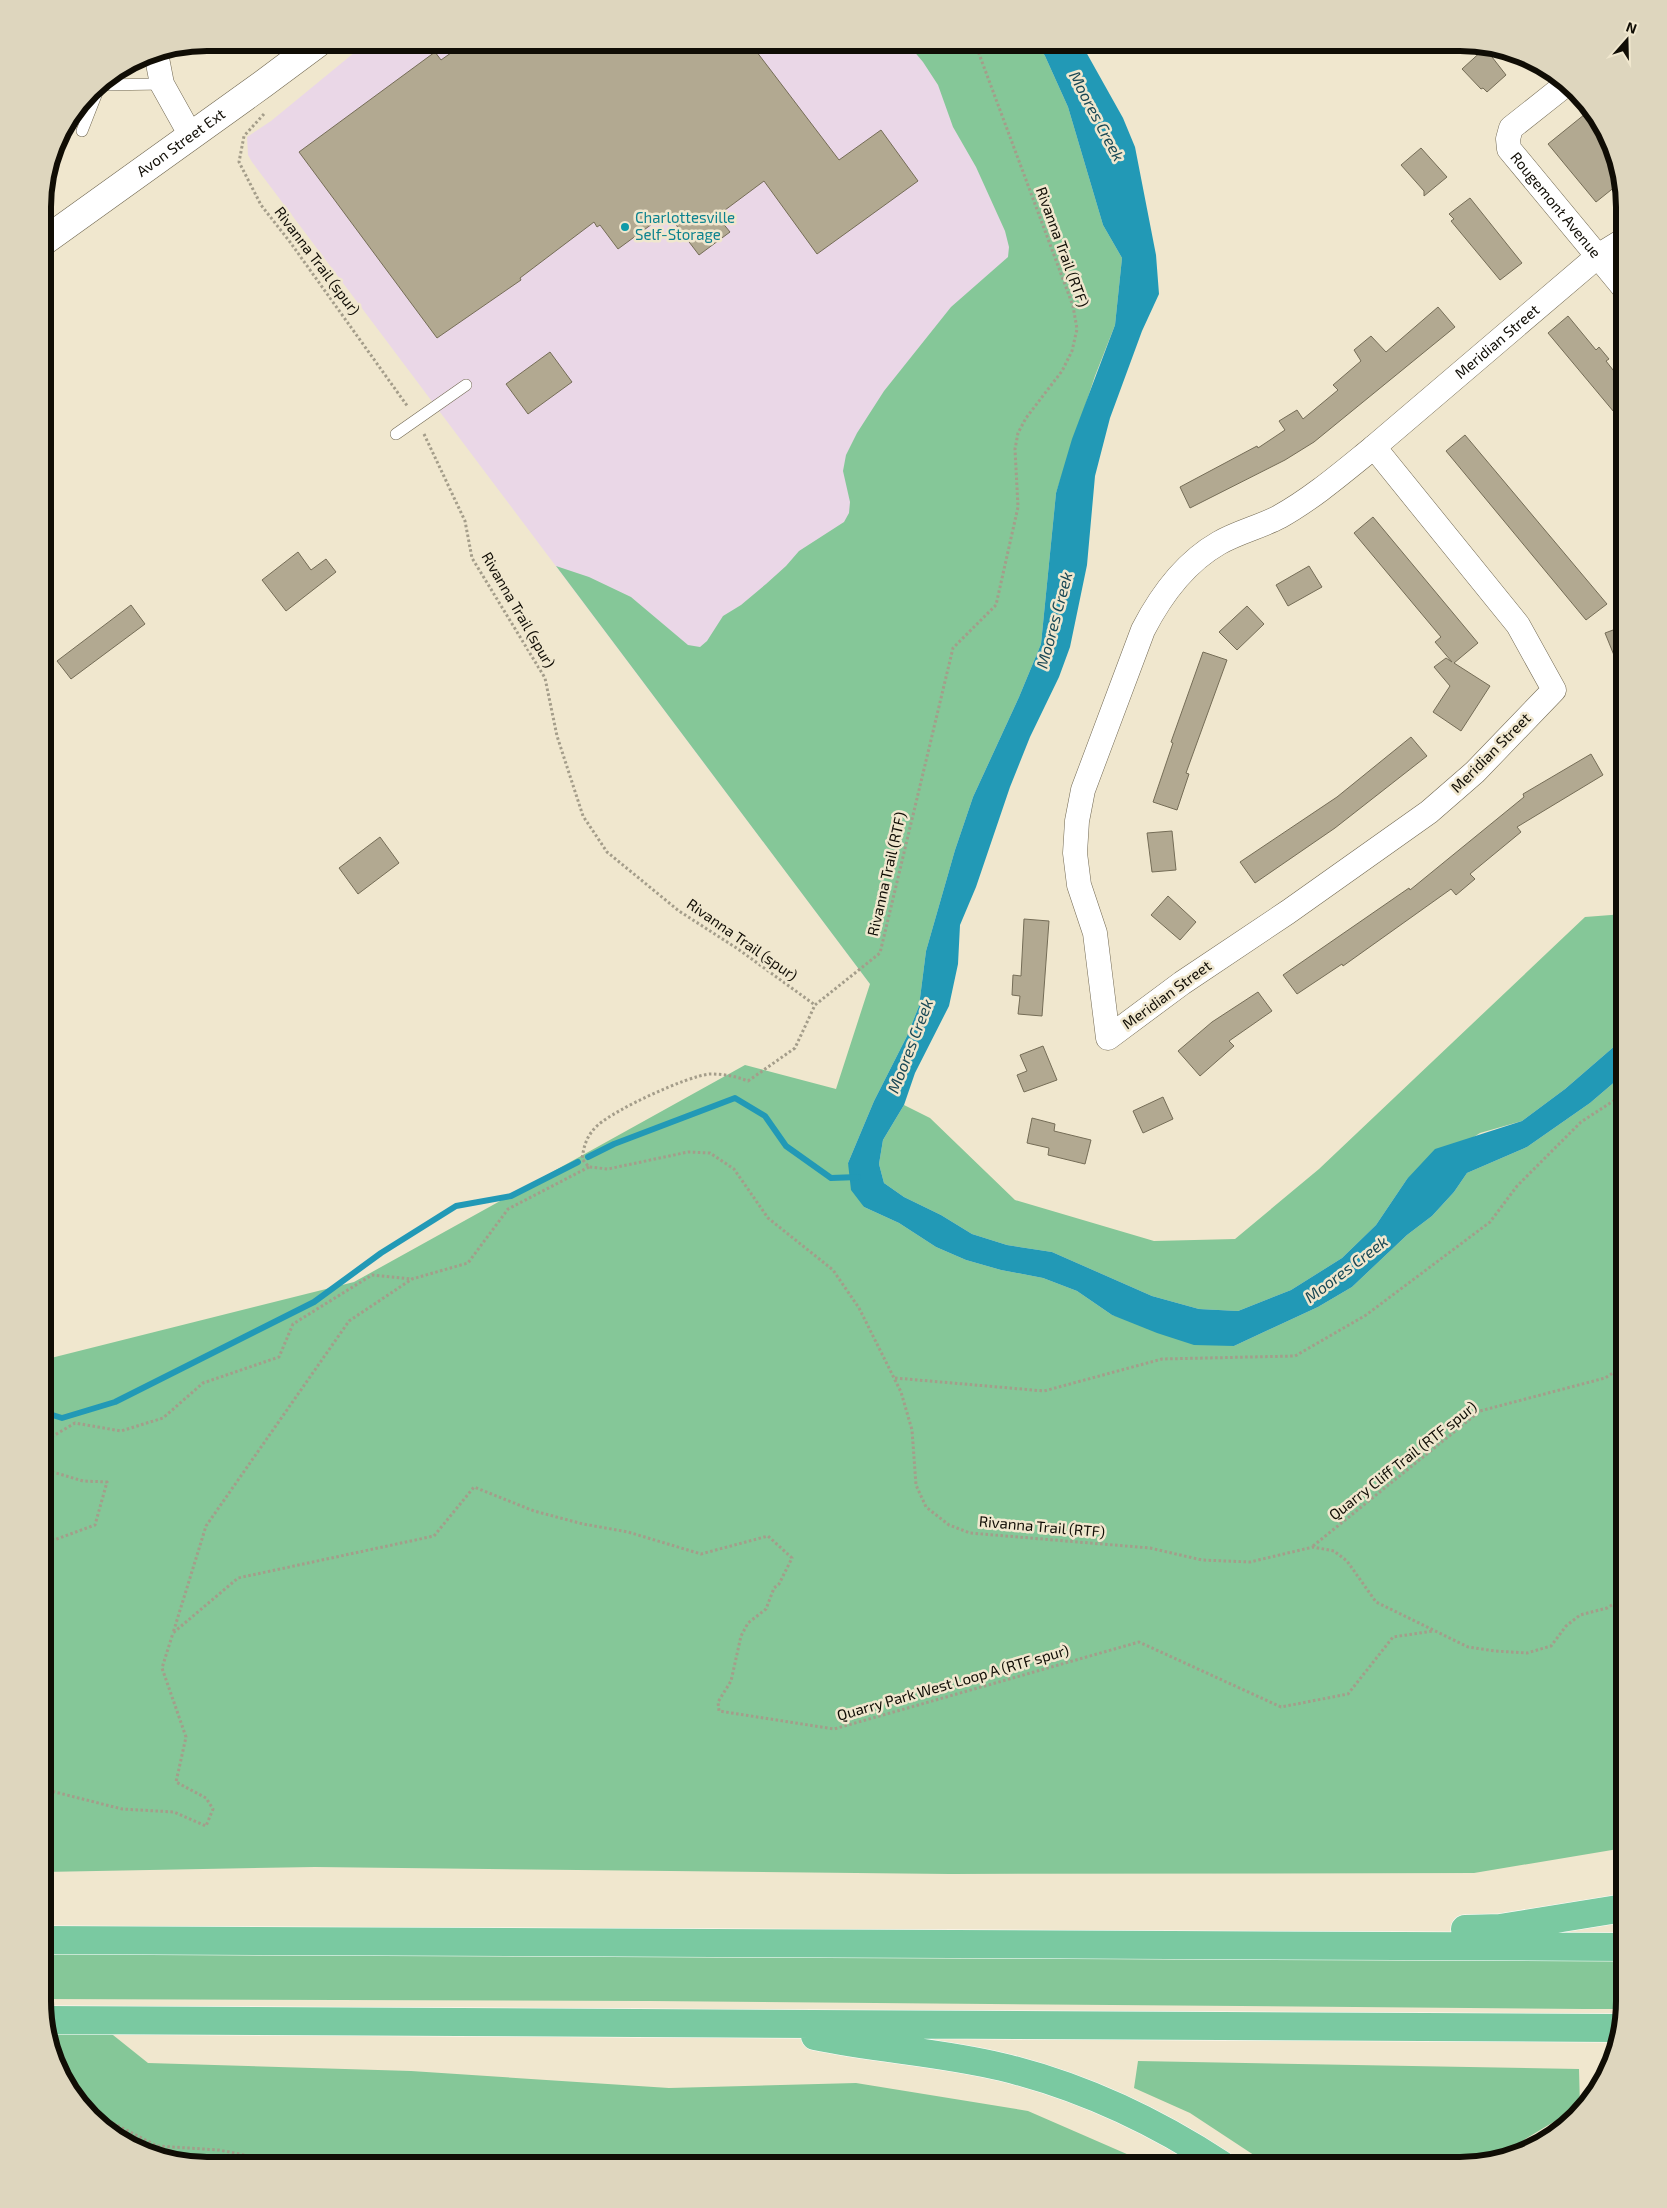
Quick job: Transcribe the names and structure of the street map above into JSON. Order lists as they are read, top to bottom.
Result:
{
  "streets": {
    "main road": ["Avon Street Ext"],
    "street": ["Rougemont Avenue", "Meridian Street"],
    "path": [
      "Rivanna Trail (RTF)",
      "Rivanna Trail (spur)",
      "Quarry Cliff Trail (RTF spur)",
      "Quarry Park West Loop A (RTF spur)"
    ]
  },
  "crossings": [
    ["Rougemont Avenue", "Meridian Street"],
    ["Rivanna Trail (RTF)", "Rivanna Trail (spur)"],
    ["Rivanna Trail (RTF)", "Quarry Cliff Trail (RTF spur)"],
    ["Rivanna Trail (RTF)", "Quarry Park West Loop A (RTF spur)"]
  ],
  "water": ["Moores Creek"],
  "places": ["Charlottesville Self-Storage"],
  "north": "top"
}
